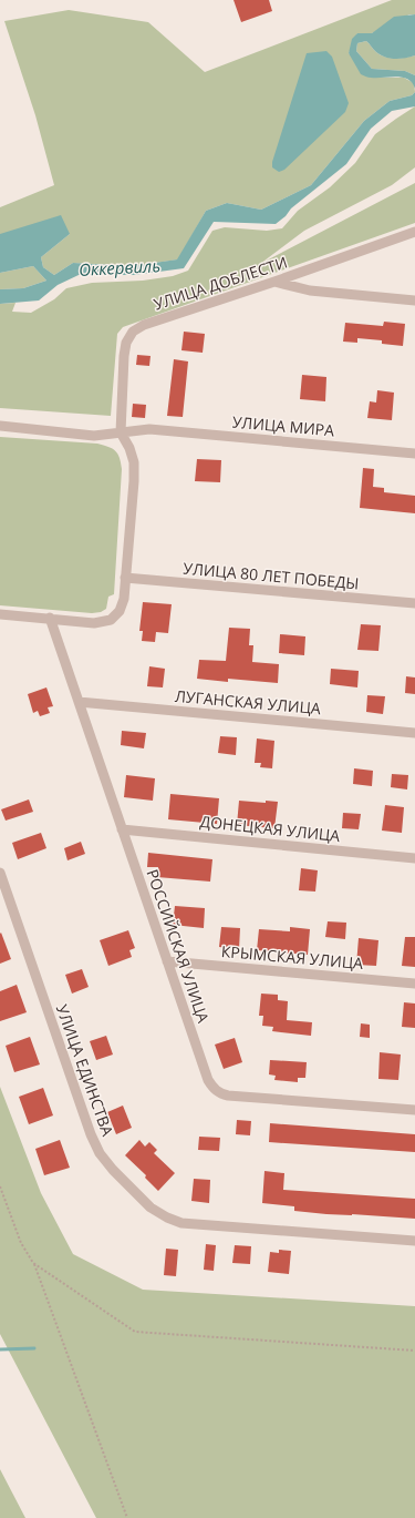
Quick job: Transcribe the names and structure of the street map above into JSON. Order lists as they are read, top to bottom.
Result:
{
  "streets": {
    "street": [
      "УЛИЦА ДОБЛЕСТИ",
      "УЛИЦА МИРА",
      "УЛИЦА 80 ЛЕТ ПОБЕДЫ",
      "ЛУГАНСКАЯ УЛИЦА",
      "ДОНЕЦКАЯ УЛИЦА",
      "РОССИЙСКАЯ УЛИЦА",
      "КРЫМСКАЯ УЛИЦА",
      "УЛИЦА ЕДИНСТВА"
    ]
  },
  "crossings": [
    ["УЛИЦА ДОБЛЕСТИ", "УЛИЦА МИРА"],
    ["ЛУГАНСКАЯ УЛИЦА", "РОССИЙСКАЯ УЛИЦА"],
    ["ДОНЕЦКАЯ УЛИЦА", "РОССИЙСКАЯ УЛИЦА"],
    ["РОССИЙСКАЯ УЛИЦА", "КРЫМСКАЯ УЛИЦА"]
  ],
  "water": ["Оккервиль"]
}
